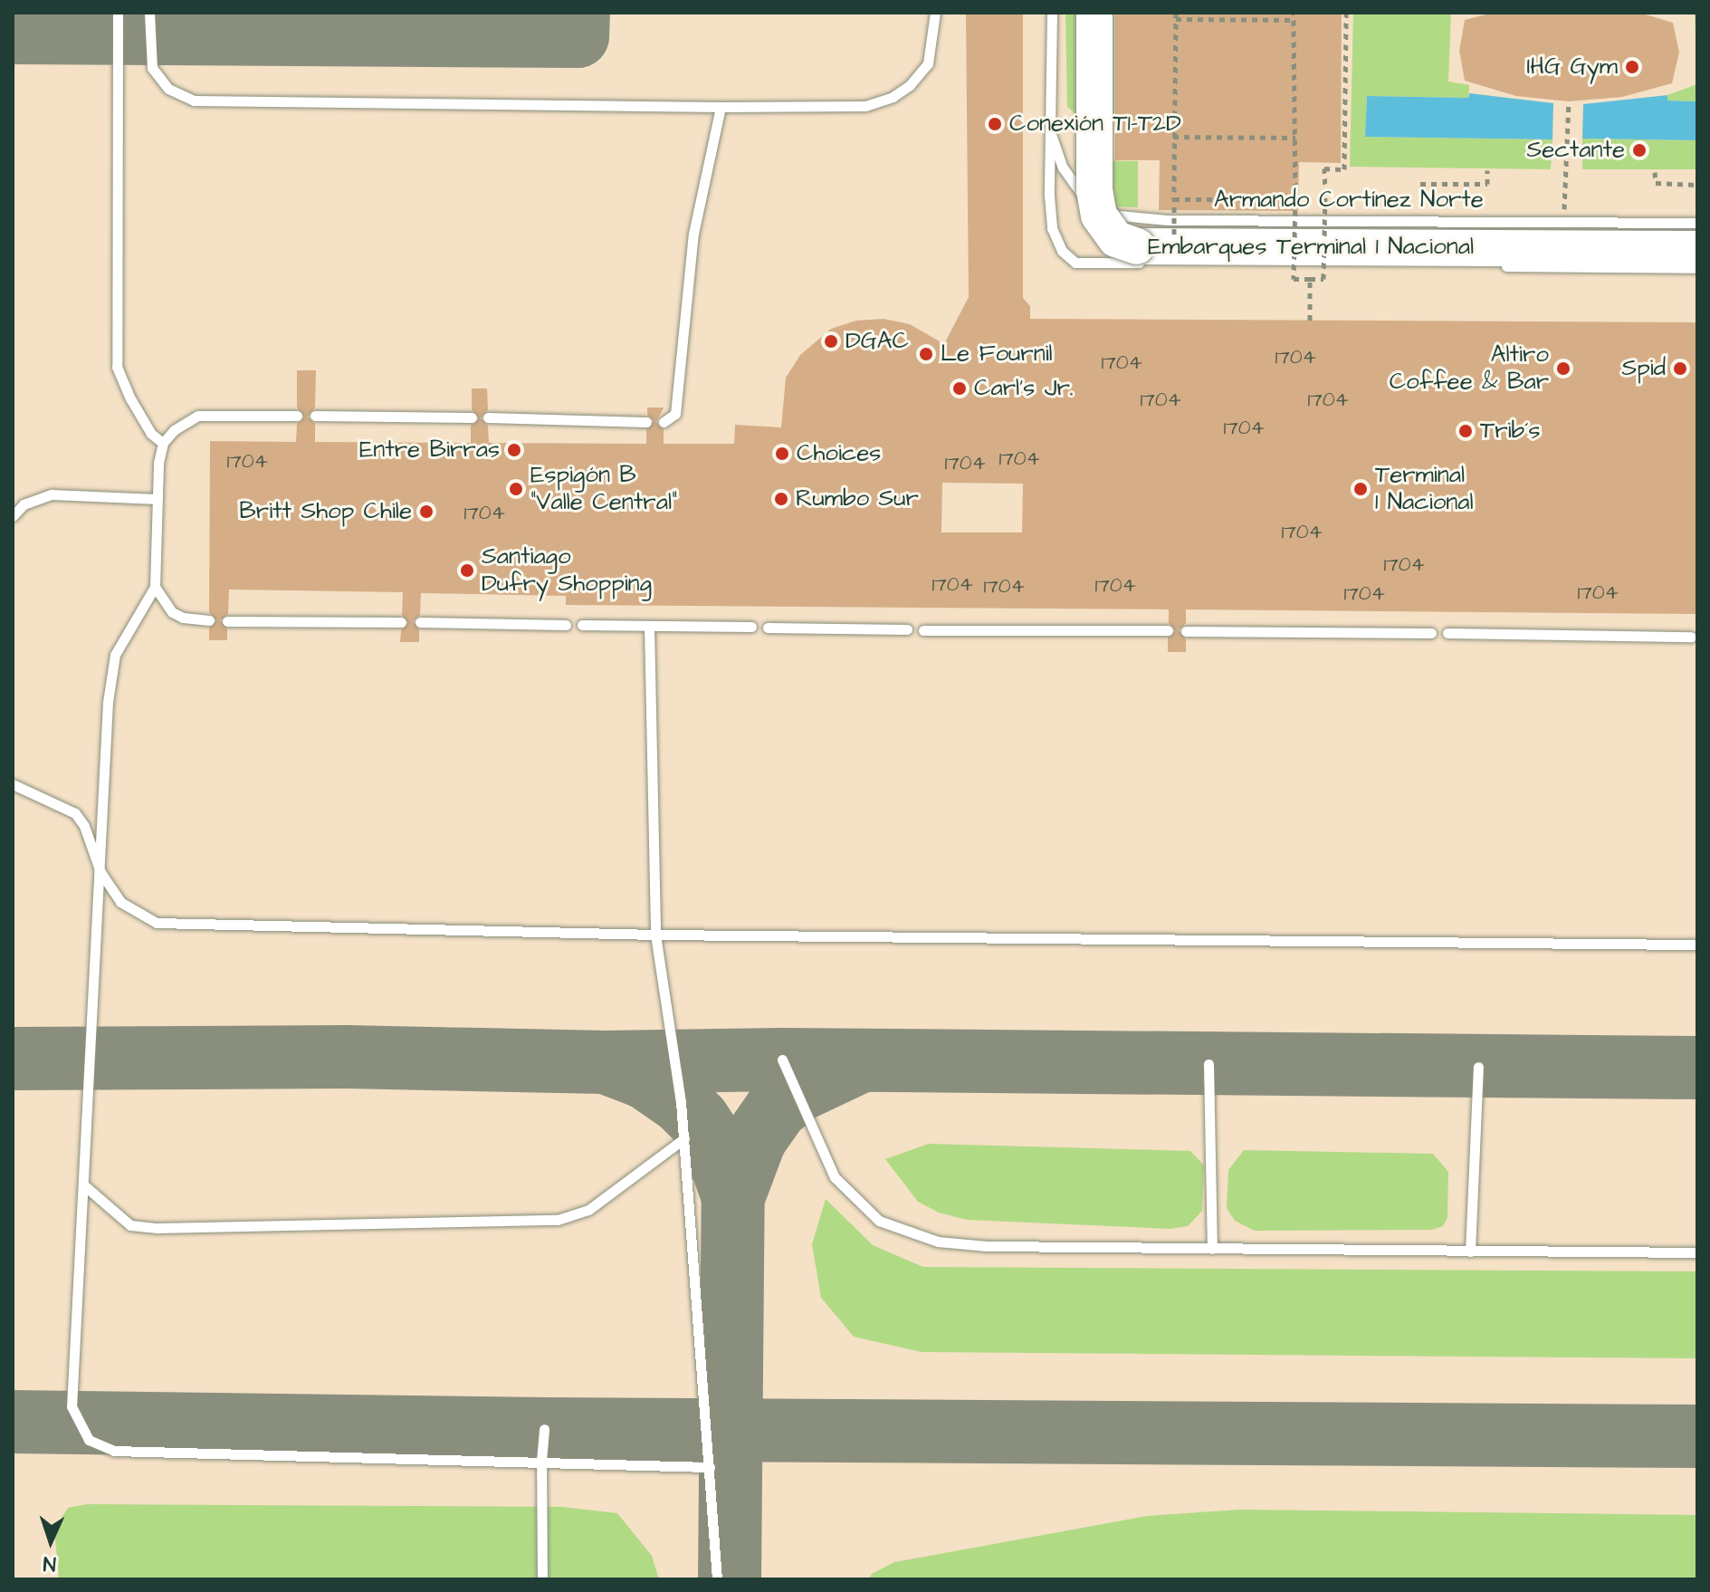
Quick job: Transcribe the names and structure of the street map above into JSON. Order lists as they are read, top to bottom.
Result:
{
  "streets": {
    "highway": ["Embarques Terminal 1 Nacional"],
    "lane": ["Armando Cortínez Norte"]
  },
  "places": [
    "IHG Gym",
    "Conexión T1-T2D",
    "Sectante",
    "DGAC",
    "Le Fournil",
    "Altiro Coffee & Bar",
    "Spid",
    "Carl's Jr.",
    "Trib´s",
    "Entre Birras",
    "Choices",
    "Espigón B \"Valle Central\"",
    "Terminal 1 Nacional",
    "Rumbo Sur",
    "Britt Shop Chile",
    "Santiago Dufry Shopping"
  ],
  "house_numbers": [
    "1704",
    "1704",
    "1704",
    "1704",
    "1704",
    "1704",
    "1704",
    "1704",
    "1704",
    "1704",
    "1704",
    "1704",
    "1704",
    "1704",
    "1704",
    "1704"
  ],
  "north": "bottom"
}
